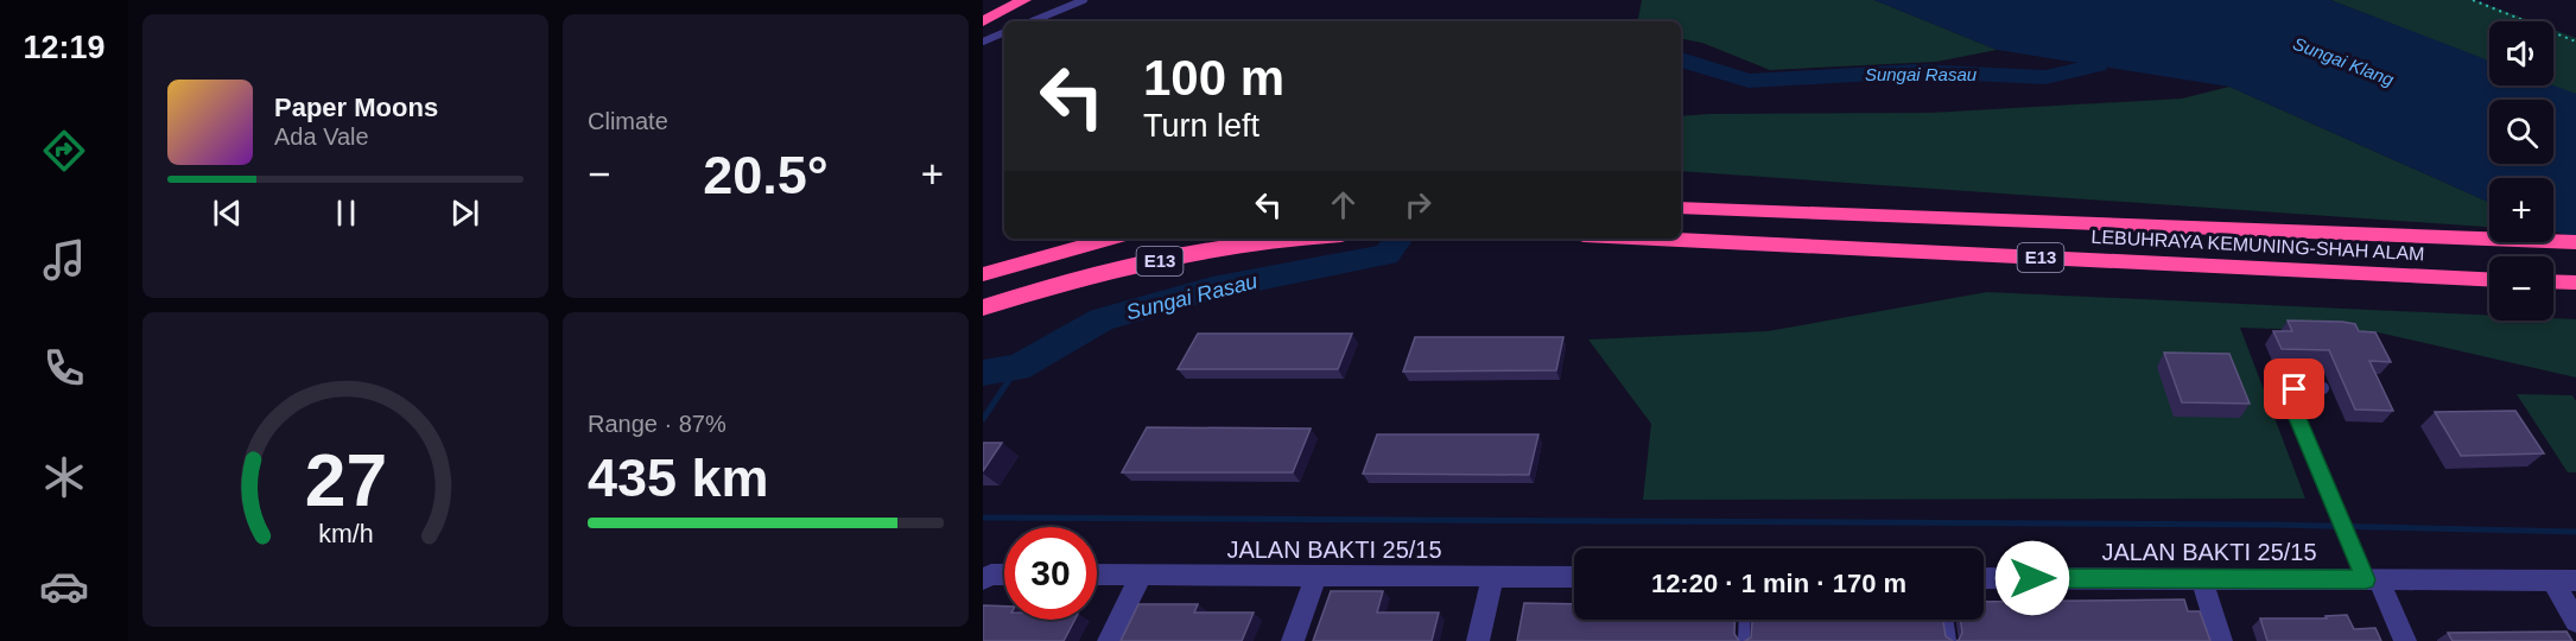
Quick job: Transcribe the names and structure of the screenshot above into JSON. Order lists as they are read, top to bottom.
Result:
{
  "streets": {
    "highway": ["LEBUHRAYA KEMUNING-SHAH ALAM", "E13"],
    "street": ["JALAN BAKTI 25/15"]
  },
  "water": ["Sungai Klang", "Sungai Rasau"],
  "page": {
    "tabs": "12:19",
    "tile": [
      "Climate",
      ["Range · 87%", "435 km"]
    ],
    "map_buttons": ["+", "−"],
    "turn": ["100 m", "Turn left"],
    "song": ["Paper Moons", "Ada Vale"],
    "heat": ["−", "20.5°", "+"],
    "limit": "30",
    "trip": "12:20 · 1 min · 170 m",
    "gauge": ["27", "km/h"]
  }
}
